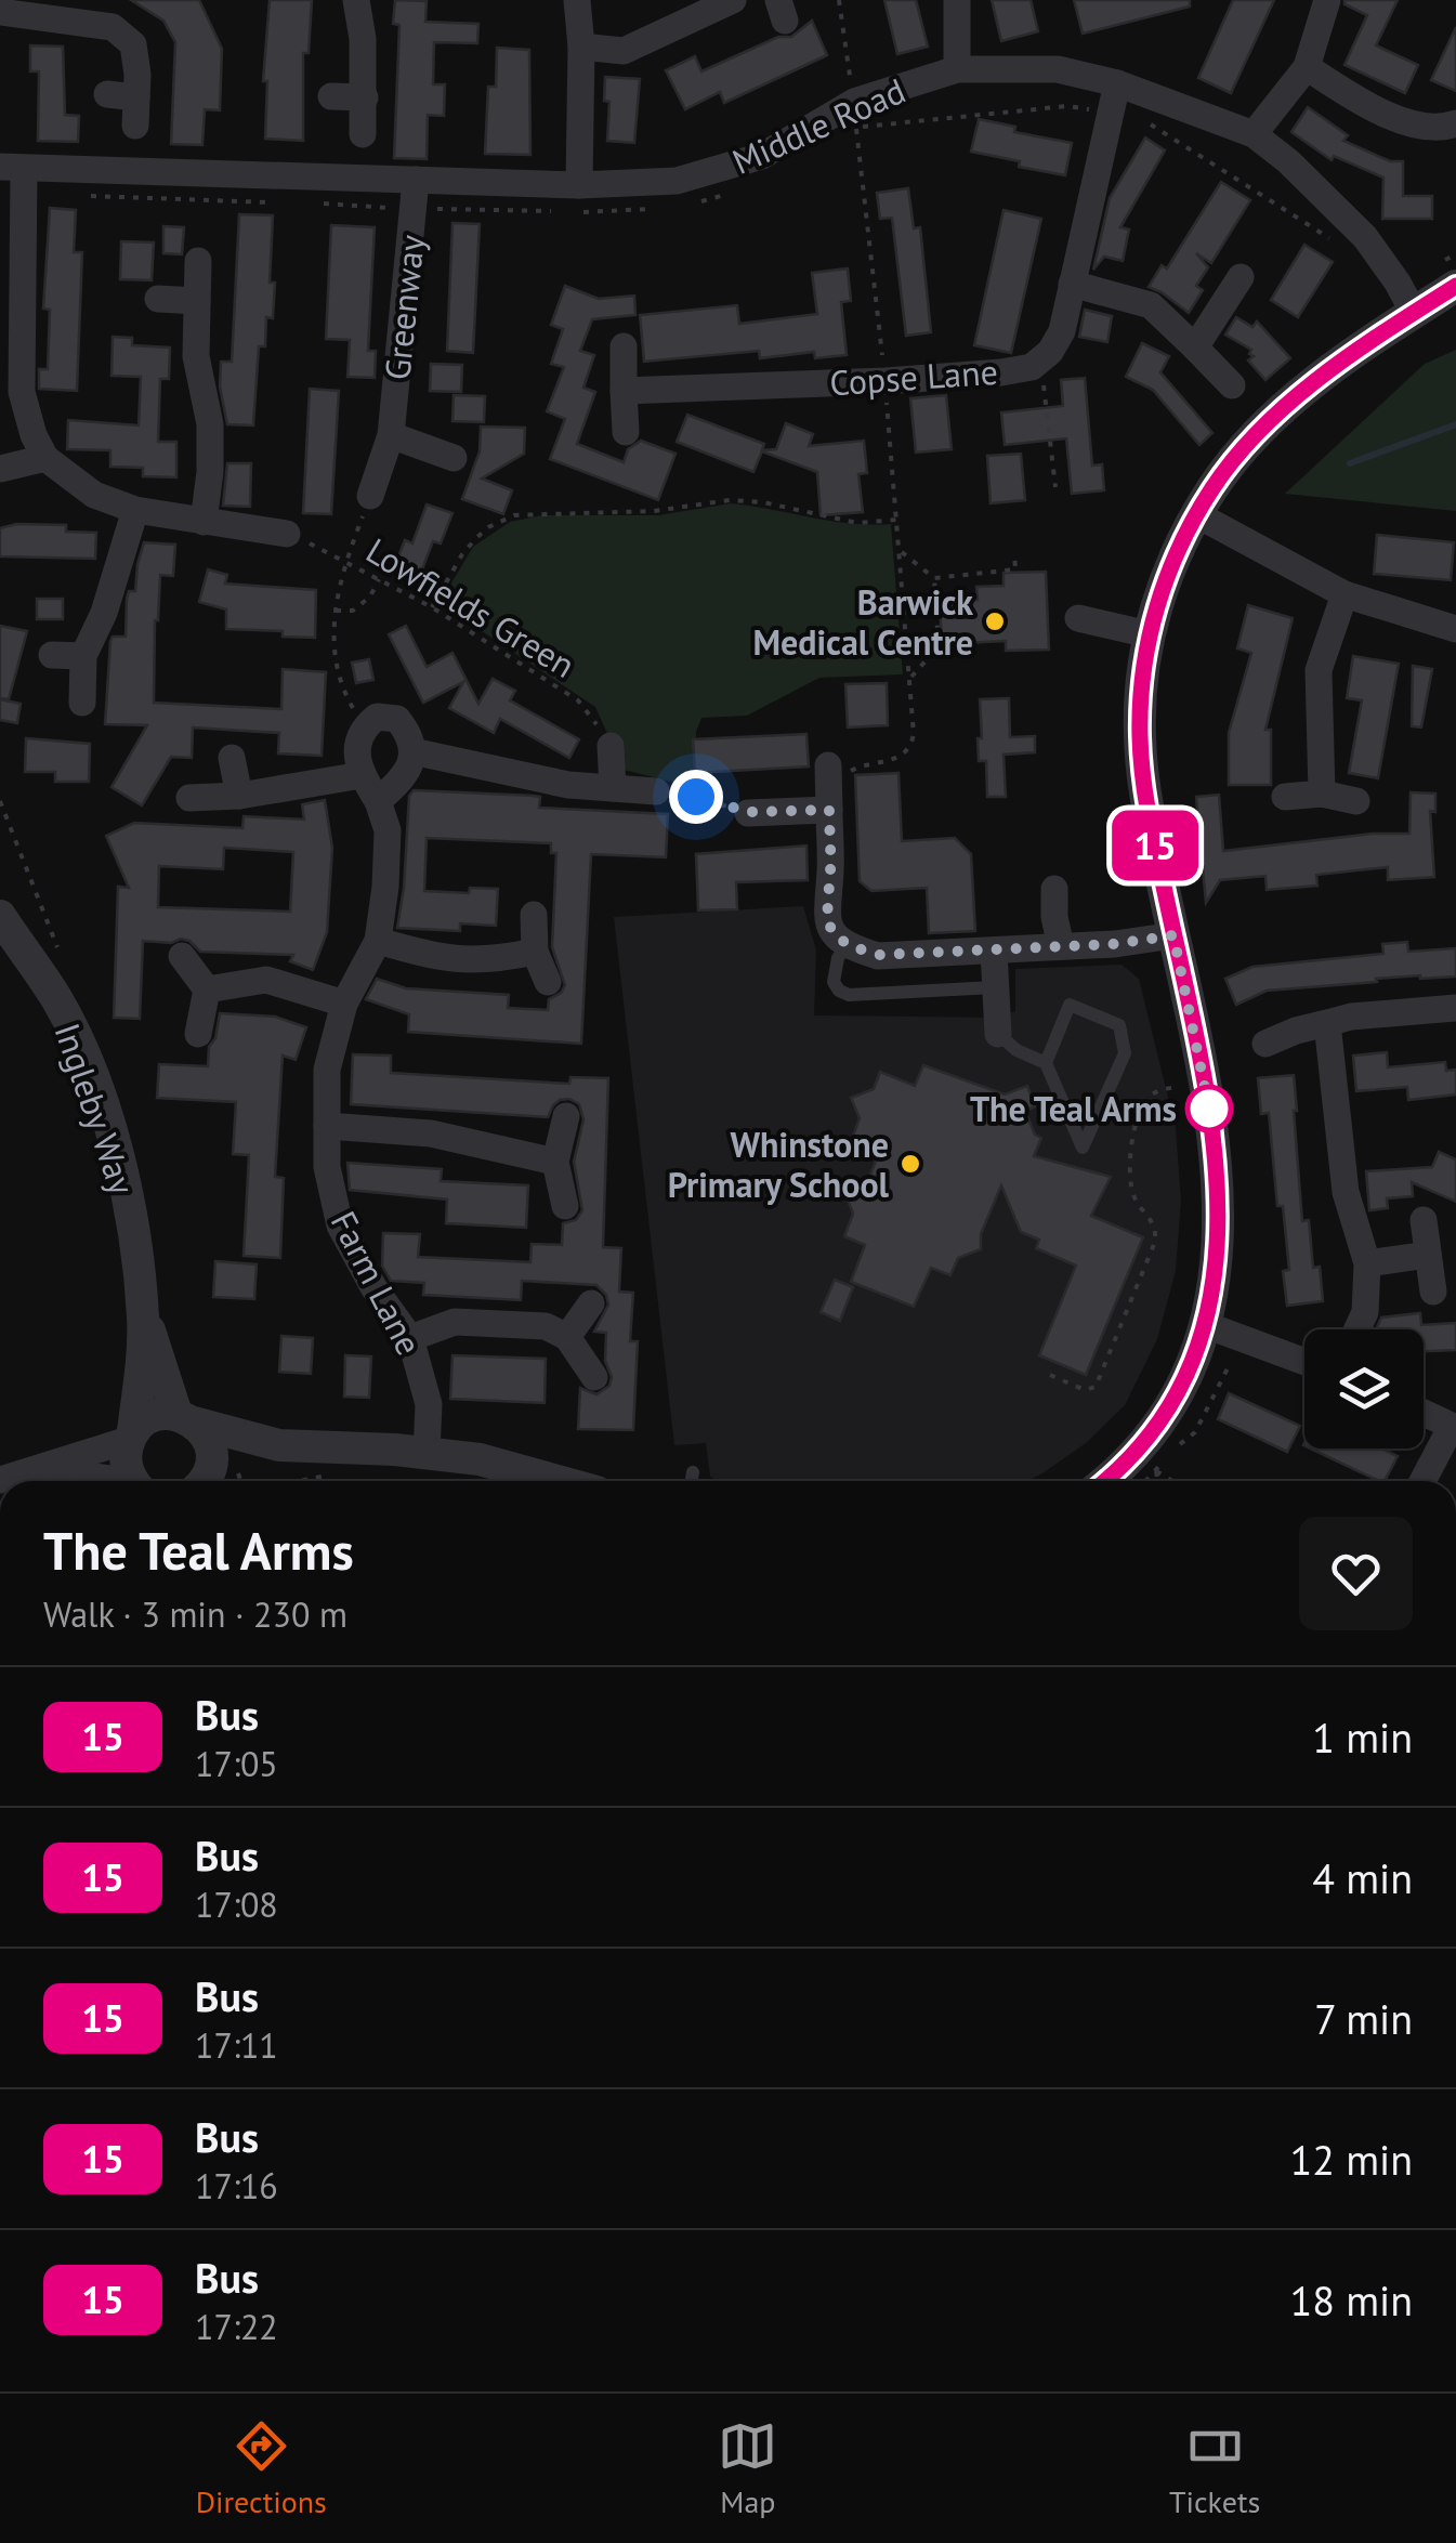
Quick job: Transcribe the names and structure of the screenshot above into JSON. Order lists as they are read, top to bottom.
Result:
{
  "streets": {
    "street": [
      "Middle Road",
      "Greenway",
      "Copse Lane",
      "Ingleby Way",
      "Farm Lane"
    ],
    "path": ["Lowfields Green"]
  },
  "crossings": [
    ["Middle Road", "Greenway"],
    ["Middle Road", "Copse Lane"]
  ],
  "places": ["Barwick Medical Centre", "The Teal Arms", "Whinstone Primary School"],
  "lines": ["bus line 15"],
  "page": {
    "on_map": "15",
    "heading": ["The Teal Arms", "Walk · 3 min · 230 m"],
    "list": [
      {
        "mark": "15",
        "name": "Bus",
        "note": "17:05",
        "value": "1 min"
      },
      {
        "mark": "15",
        "name": "Bus",
        "note": "17:08",
        "value": "4 min"
      },
      {
        "mark": "15",
        "name": "Bus",
        "note": "17:11",
        "value": "7 min"
      },
      {
        "mark": "15",
        "name": "Bus",
        "note": "17:16",
        "value": "12 min"
      },
      {
        "mark": "15",
        "name": "Bus",
        "note": "17:22",
        "value": "18 min"
      }
    ],
    "tabs": ["Directions", "Map", "Tickets"]
  }
}
